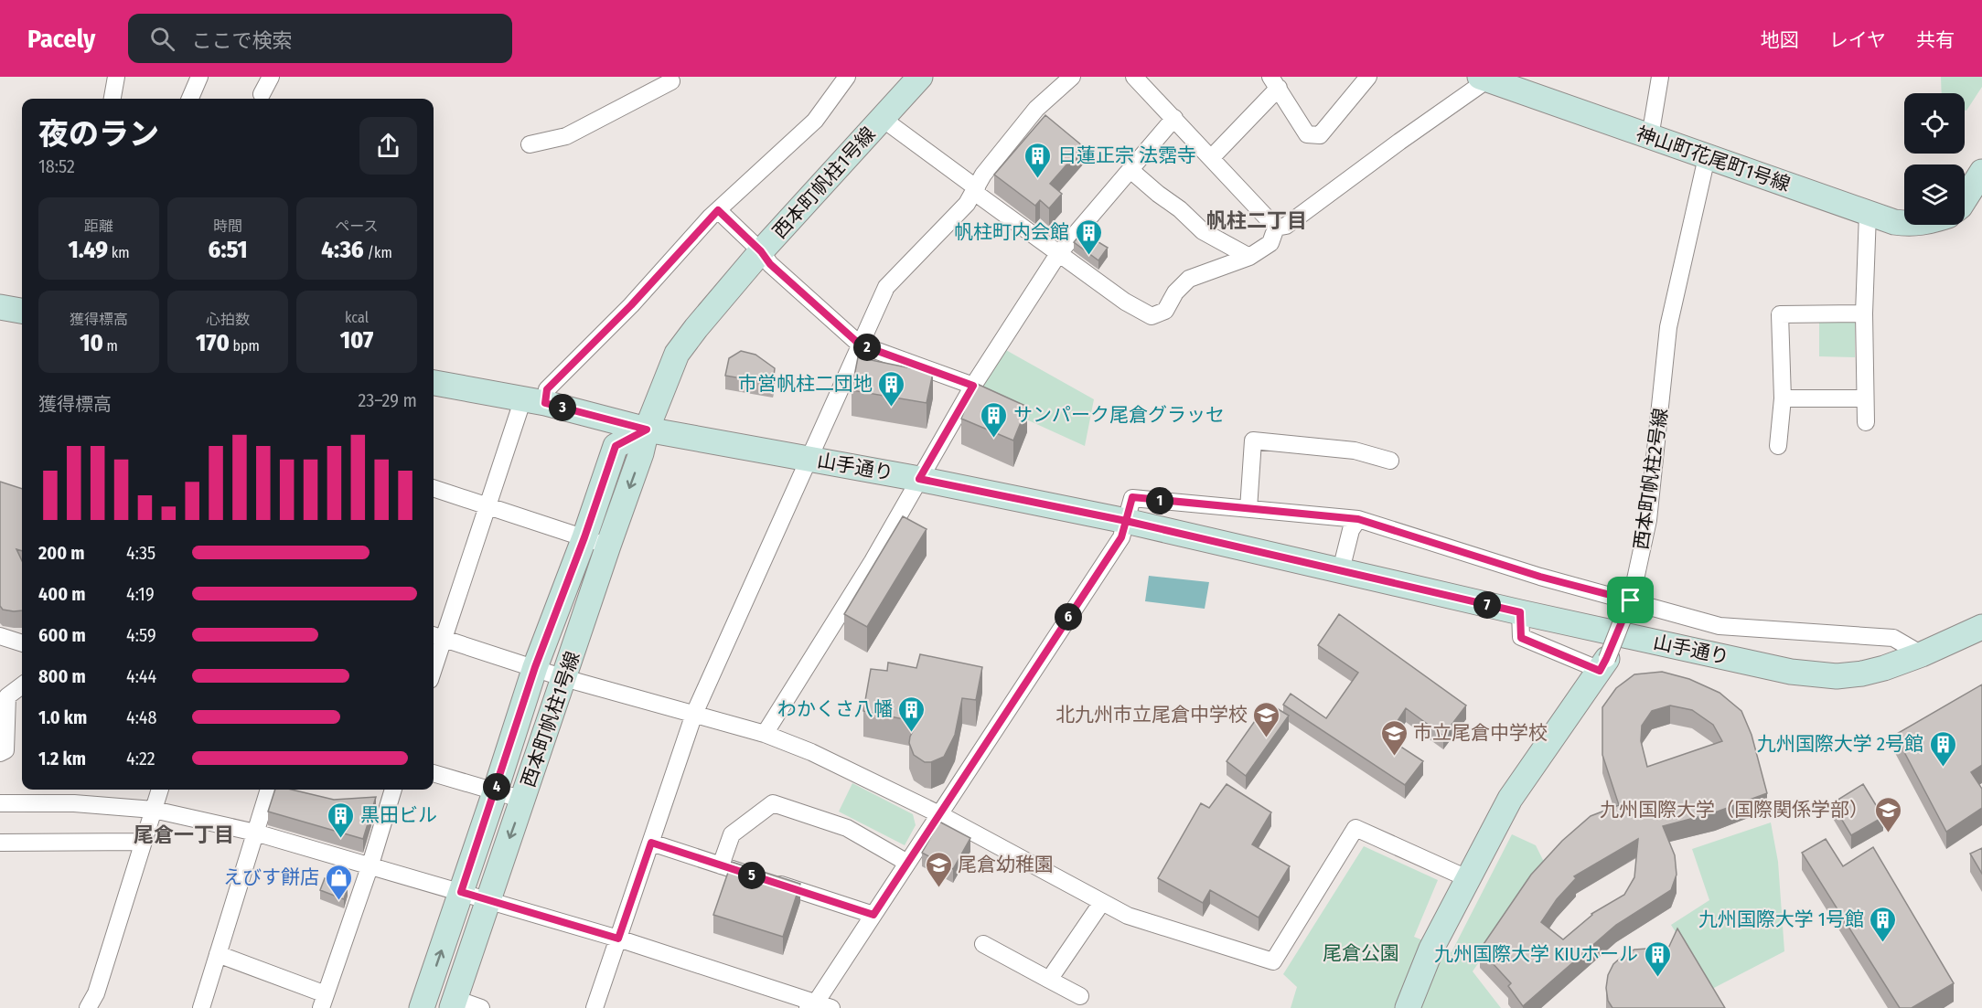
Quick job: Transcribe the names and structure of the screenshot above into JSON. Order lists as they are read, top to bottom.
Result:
{
  "streets": {
    "street": [
      "神山町花尾町1号線",
      "西本町帆柱1号線",
      "山手通り",
      "西本町帆柱2号線"
    ]
  },
  "crossings": [
    ["神山町花尾町1号線", "西本町帆柱2号線"],
    ["西本町帆柱1号線", "山手通り"]
  ],
  "districts": ["帆柱二丁目", "尾倉一丁目"],
  "parks": ["尾倉公園"],
  "places": {
    "building": [
      "日蓮正宗 法霑寺",
      "帆柱町内会館",
      "市営帆柱二団地",
      "サンパーク尾倉グラッセ",
      "わかくさ八幡",
      "九州国際大学 2号館",
      "黒田ビル",
      "九州国際大学 1号館",
      "九州国際大学 KIUホール"
    ],
    "school or university": [
      "北九州市立尾倉中学校",
      "市立尾倉中学校",
      "九州国際大学（国際関係学部）",
      "尾倉幼稚園"
    ],
    "shop": ["えびす餅店"]
  },
  "page": {
    "header": "Pacely",
    "search": "ここで検索",
    "nav": ["地図", "レイヤ", "共有"],
    "heading": ["夜のラン", "18:52"],
    "stats": [
      ["距離", "1.49 km"],
      ["時間", "6:51"],
      ["ペース", "4:36 /km"],
      ["獲得標高", "10 m"],
      ["心拍数", "170 bpm"],
      ["kcal", "107"]
    ],
    "pins": [
      "2",
      "3",
      "1",
      "7",
      "6",
      "4",
      "5"
    ],
    "chart": ["獲得標高", "23–29 m"],
    "list": [
      {
        "name": "200 m",
        "note": "4:35"
      },
      {
        "name": "400 m",
        "note": "4:19"
      },
      {
        "name": "600 m",
        "note": "4:59"
      },
      {
        "name": "800 m",
        "note": "4:44"
      },
      {
        "name": "1.0 km",
        "note": "4:48"
      },
      {
        "name": "1.2 km",
        "note": "4:22"
      }
    ]
  }
}
